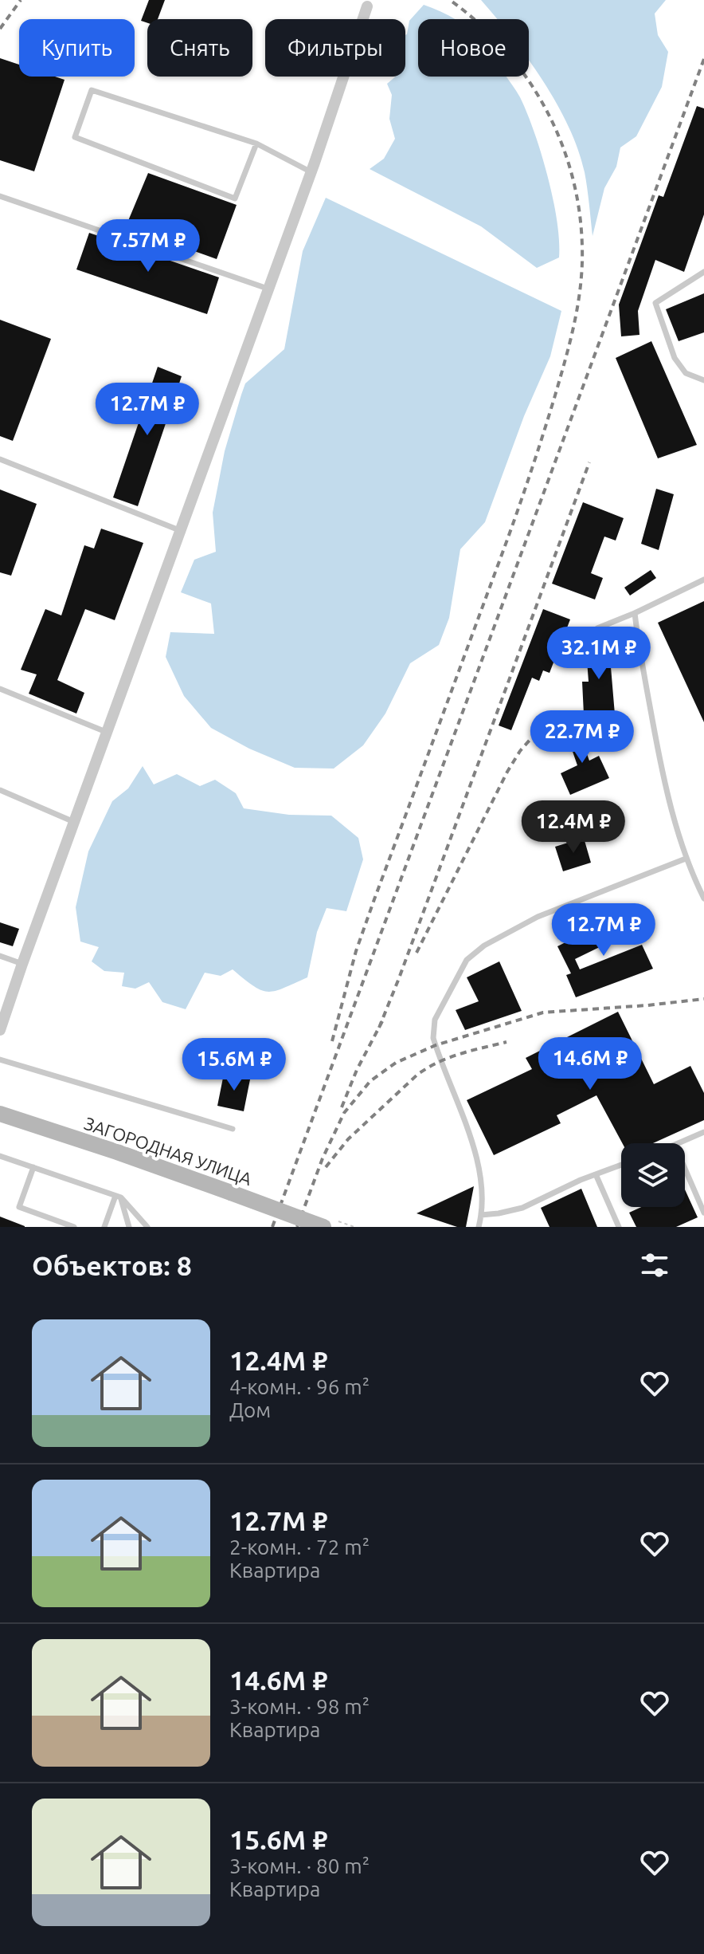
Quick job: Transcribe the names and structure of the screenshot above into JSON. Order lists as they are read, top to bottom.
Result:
{
  "streets": {
    "main road": ["ЗАГОРОДНАЯ УЛИЦА"]
  },
  "page": {
    "chip": [
      "Купить",
      "Снять",
      "Фильтры",
      "Новое"
    ],
    "price": [
      "7.57M ₽",
      "12.7M ₽",
      "32.1M ₽",
      "22.7M ₽",
      "12.4M ₽",
      "12.7M ₽",
      "14.6M ₽",
      "15.6M ₽"
    ],
    "heading": "Объектов: 8",
    "list": [
      {
        "name": "12.4M ₽",
        "note": "4-комн. · 96 m² · Дом"
      },
      {
        "name": "12.7M ₽",
        "note": "2-комн. · 72 m² · Квартира"
      },
      {
        "name": "14.6M ₽",
        "note": "3-комн. · 98 m² · Квартира"
      },
      {
        "name": "15.6M ₽",
        "note": "3-комн. · 80 m² · Квартира"
      }
    ]
  }
}
